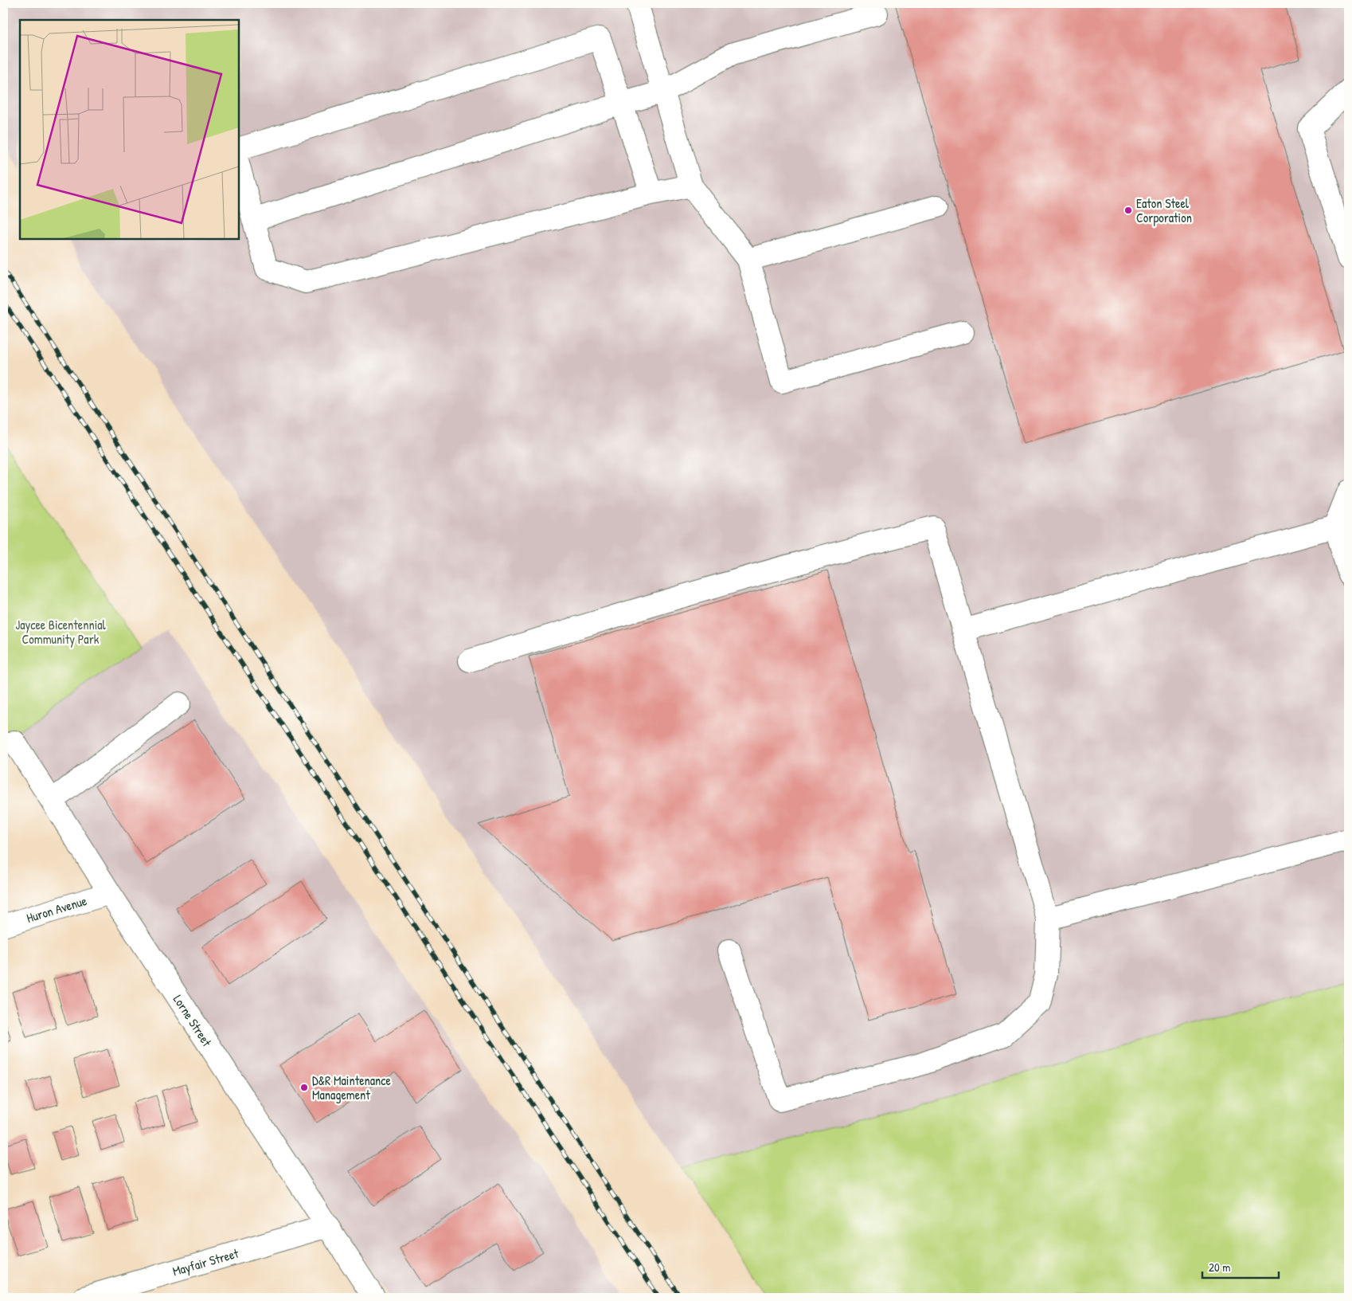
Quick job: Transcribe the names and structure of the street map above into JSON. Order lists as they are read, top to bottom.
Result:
{
  "streets": {
    "street": ["Huron Avenue", "Lorne Street", "Mayfair Street"]
  },
  "crossings": [
    ["Huron Avenue", "Lorne Street"],
    ["Lorne Street", "Mayfair Street"]
  ],
  "parks": ["Jaycee Bicentennial Community Park"],
  "places": ["Eaton Steel Corporation", "D&R Maintenance Management"],
  "scale_bar": "20 m"
}
